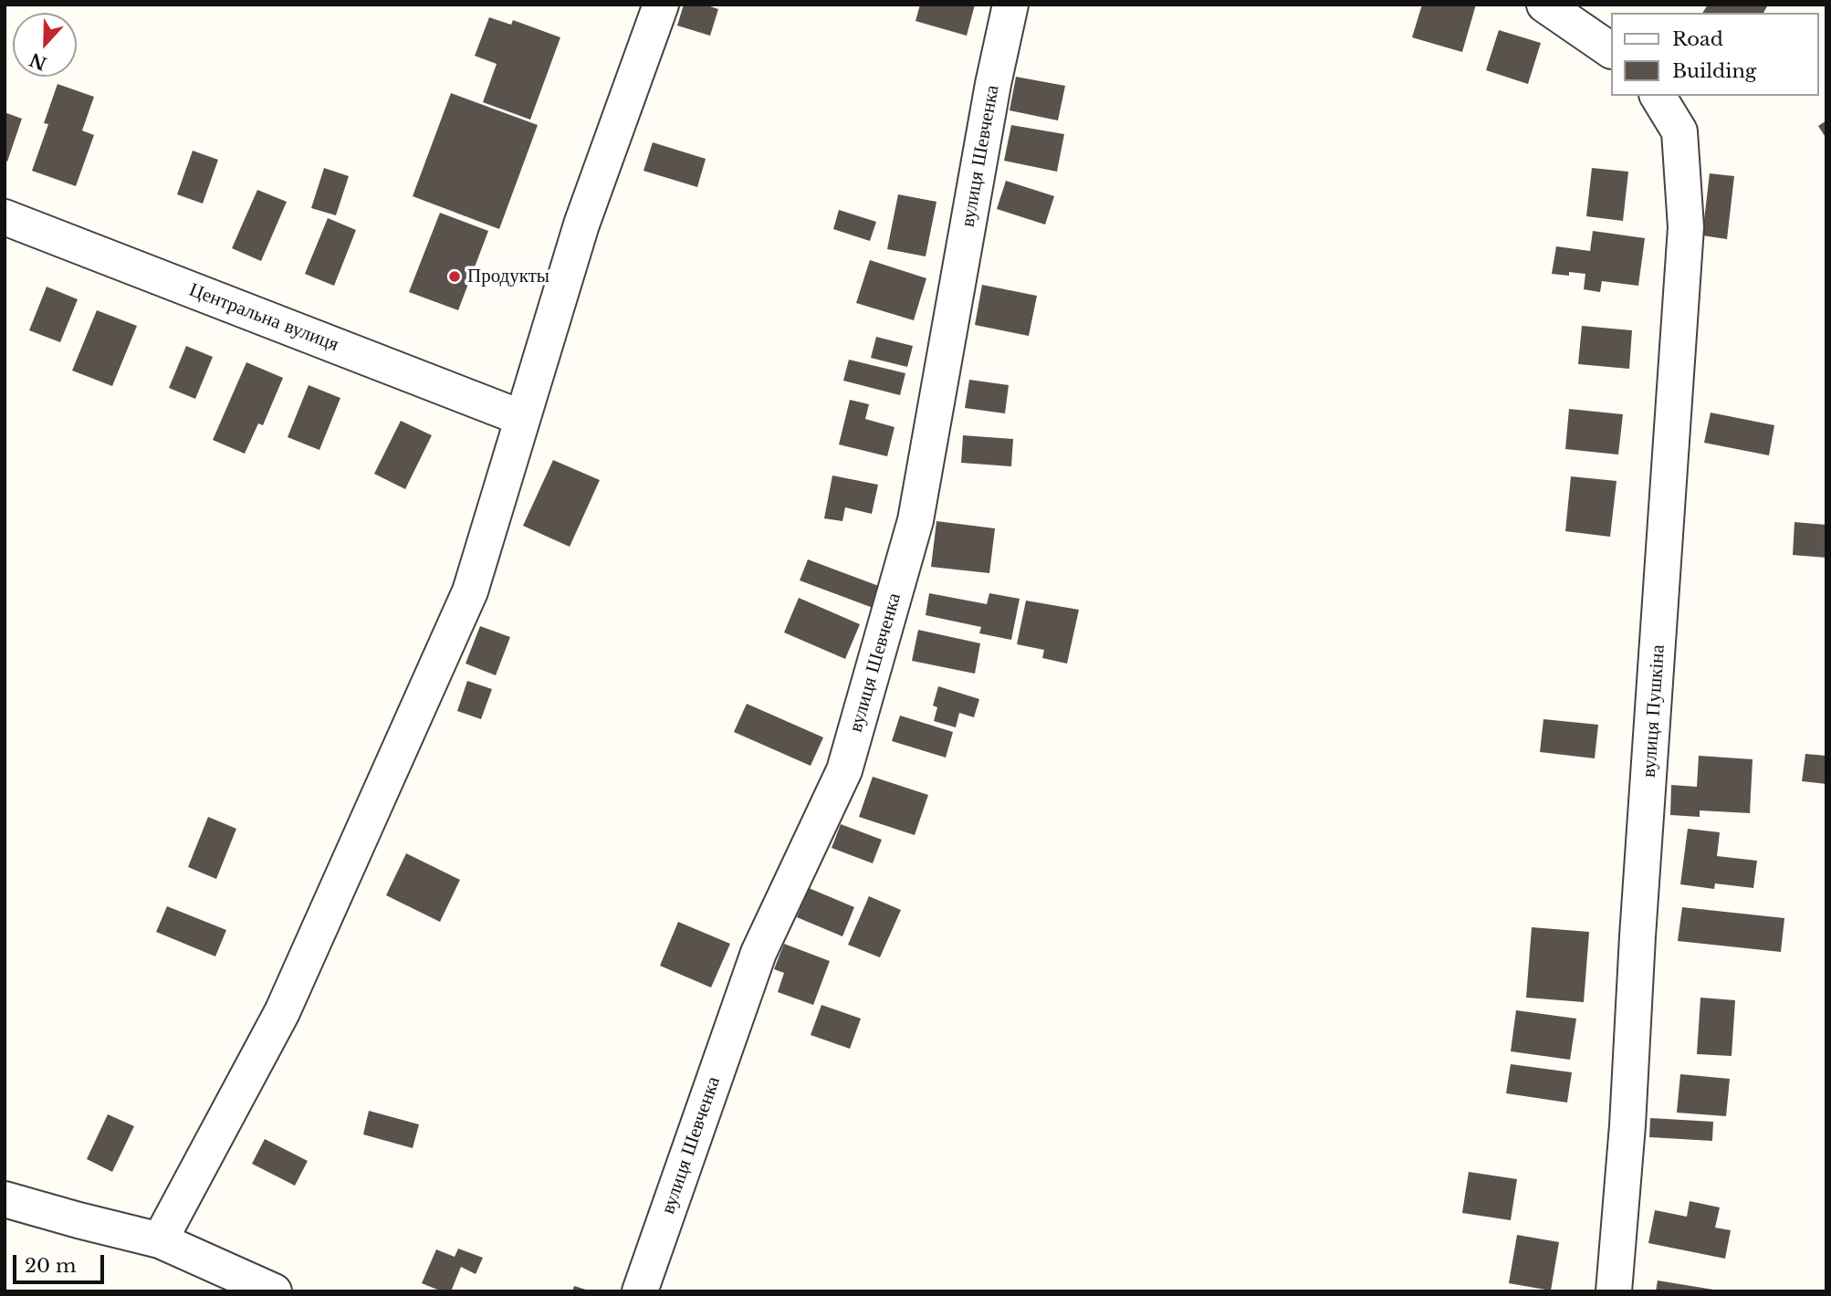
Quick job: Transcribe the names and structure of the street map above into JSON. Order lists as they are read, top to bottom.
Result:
{
  "streets": {
    "street": ["вулиця Шевченка", "Центральна вулиця", "вулиця Пушкіна"]
  },
  "places": ["Продукты"],
  "legend": ["Road", "Building"],
  "scale_bar": "20 m",
  "north": "bottom"
}
